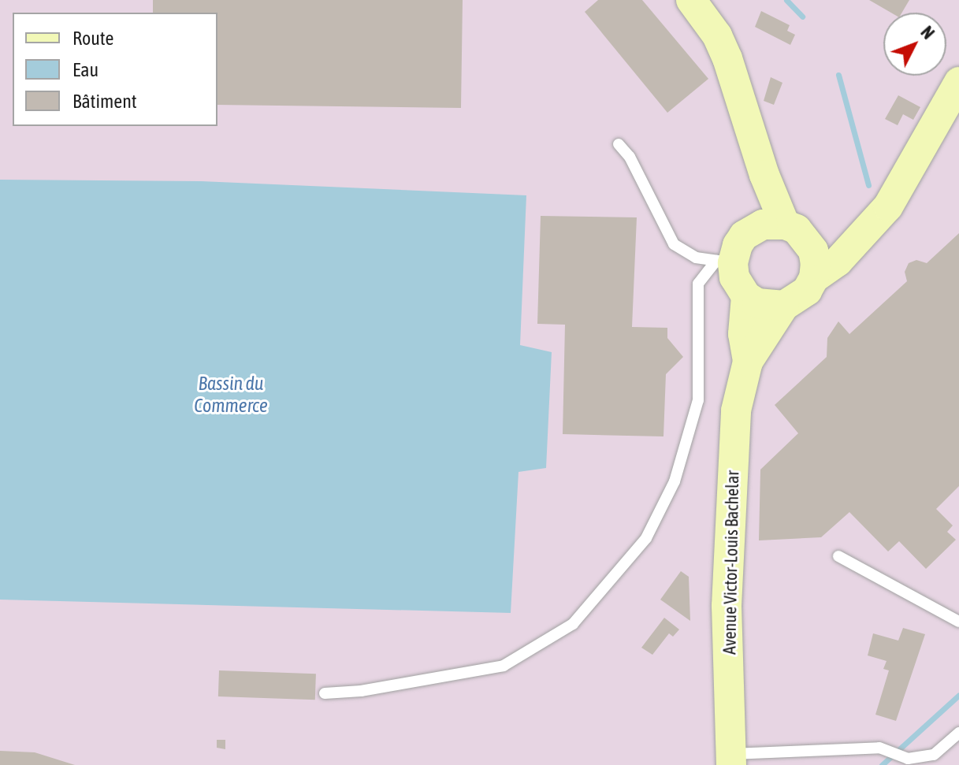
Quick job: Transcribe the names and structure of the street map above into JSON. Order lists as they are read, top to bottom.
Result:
{
  "streets": {
    "main road": ["Avenue Victor-Louis Bachelar"]
  },
  "water": ["Bassin du Commerce"],
  "legend": ["Route", "Eau", "Bâtiment"],
  "north": "top right"
}
